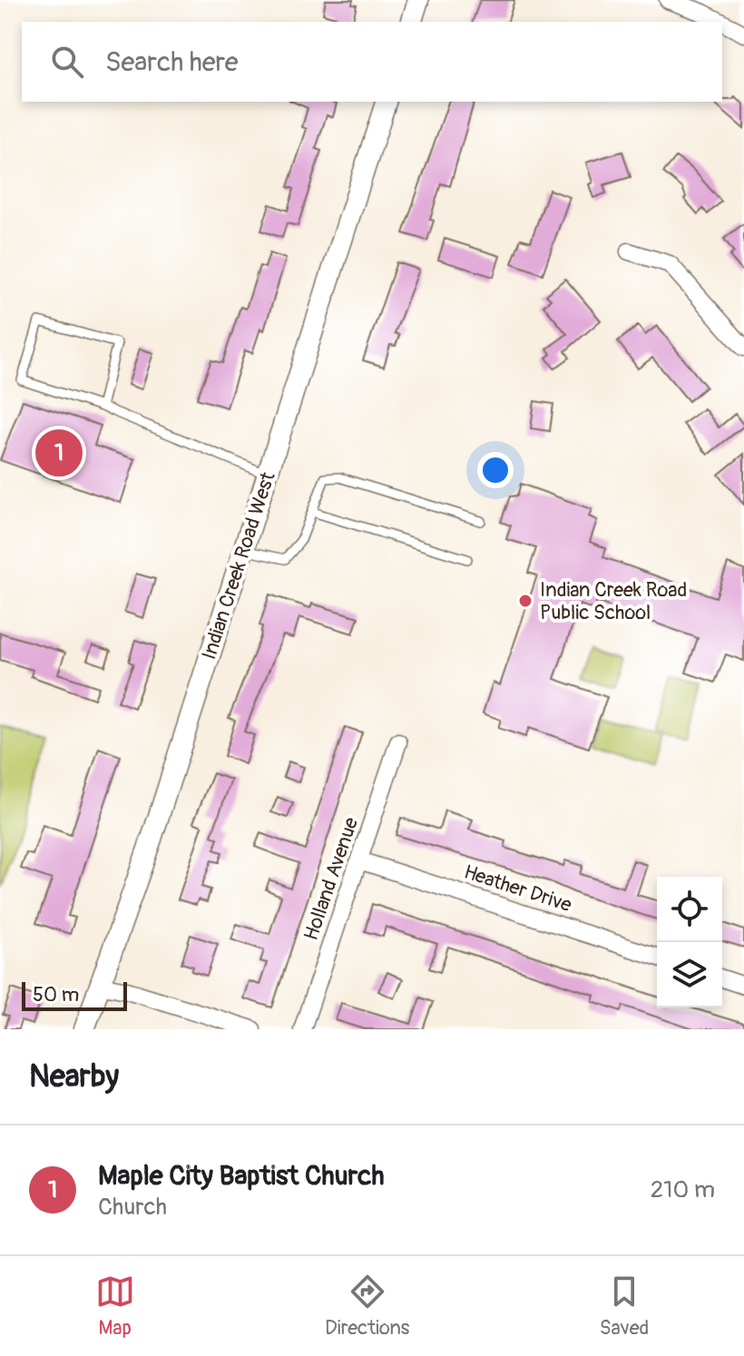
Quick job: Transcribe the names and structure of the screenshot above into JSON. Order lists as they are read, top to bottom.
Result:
{
  "streets": {
    "street": ["Indian Creek Road West", "Holland Avenue", "Heather Drive"]
  },
  "crossings": [
    ["Holland Avenue", "Heather Drive"]
  ],
  "places": ["Indian Creek Road Public School"],
  "scale_bar": "50 m",
  "page": {
    "search": "Search here",
    "pins": "1",
    "scale": "50 m",
    "heading": "Nearby",
    "list": [
      {
        "mark": "1",
        "name": "Maple City Baptist Church",
        "note": "Church",
        "value": "210 m"
      }
    ],
    "nav": ["Map", "Directions", "Saved"]
  }
}
